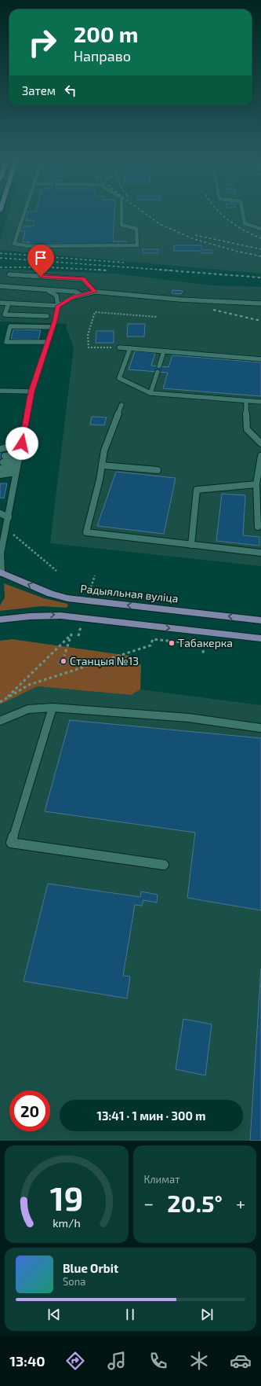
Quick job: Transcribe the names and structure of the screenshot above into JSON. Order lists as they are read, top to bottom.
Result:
{
  "streets": {
    "main road": ["Радыяльная вуліца"]
  },
  "places": ["Табакерка", "Станцыя №13"],
  "page": {
    "turn": ["200 m", "Направо"],
    "then": "Затем",
    "limit": "20",
    "trip": "13:41 · 1 мин · 300 m",
    "tile": "Климат",
    "heat": ["−", "20.5°", "+"],
    "song": ["Blue Orbit", "Sona"],
    "tabs": "13:40",
    "gauge": ["19", "km/h"]
  }
}
